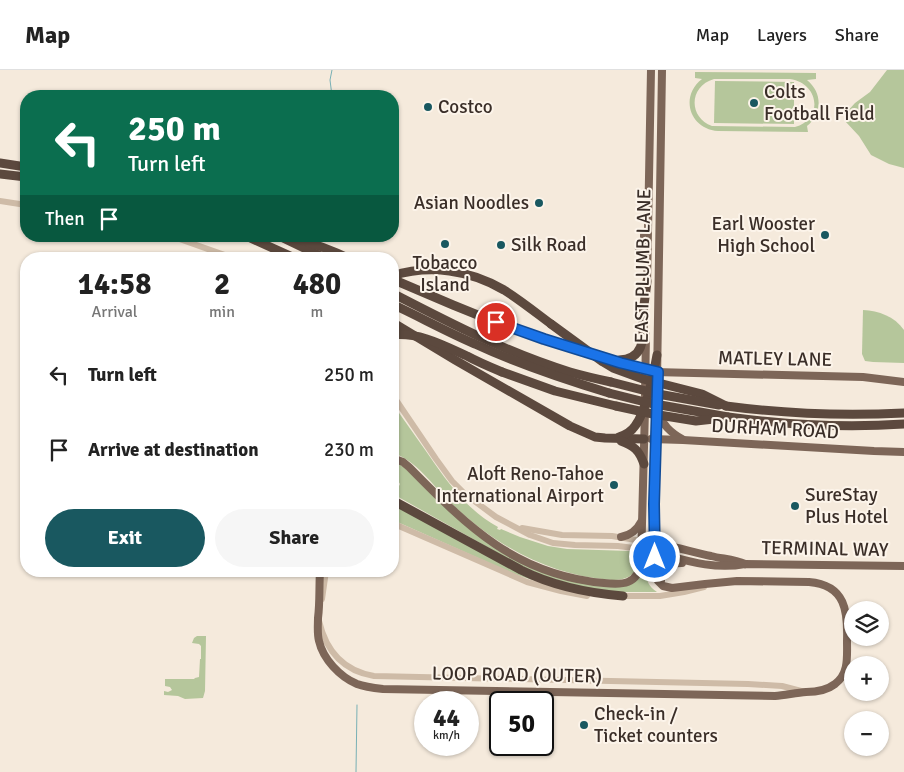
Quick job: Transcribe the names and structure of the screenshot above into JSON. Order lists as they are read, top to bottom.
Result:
{
  "streets": {
    "main road": [
      "EAST PLUMB LANE",
      "MATLEY LANE",
      "DURHAM ROAD",
      "TERMINAL WAY",
      "LOOP ROAD (OUTER)"
    ]
  },
  "crossings": [
    ["EAST PLUMB LANE", "MATLEY LANE"]
  ],
  "places": [
    "Colts Football Field",
    "Costco",
    "Asian Noodles",
    "Earl Wooster High School",
    "Tobacco Island",
    "Silk Road",
    "Aloft Reno-Tahoe International Airport",
    "SureStay Plus Hotel",
    "Check-in / Ticket counters"
  ],
  "page": {
    "header": "Map",
    "nav": ["Map", "Layers", "Share"],
    "turn": ["250 m", "Turn left"],
    "then": "Then",
    "eta": [
      "14:58",
      "Arrival",
      "2",
      "min",
      "480",
      "m"
    ],
    "list": [
      {
        "name": "Turn left",
        "value": "250 m"
      },
      {
        "name": "Arrive at destination",
        "value": "230 m"
      }
    ],
    "buttons": ["Exit", "Share"],
    "map_buttons": ["+", "−"],
    "speed": "44 km/h",
    "limit": "50"
  }
}
